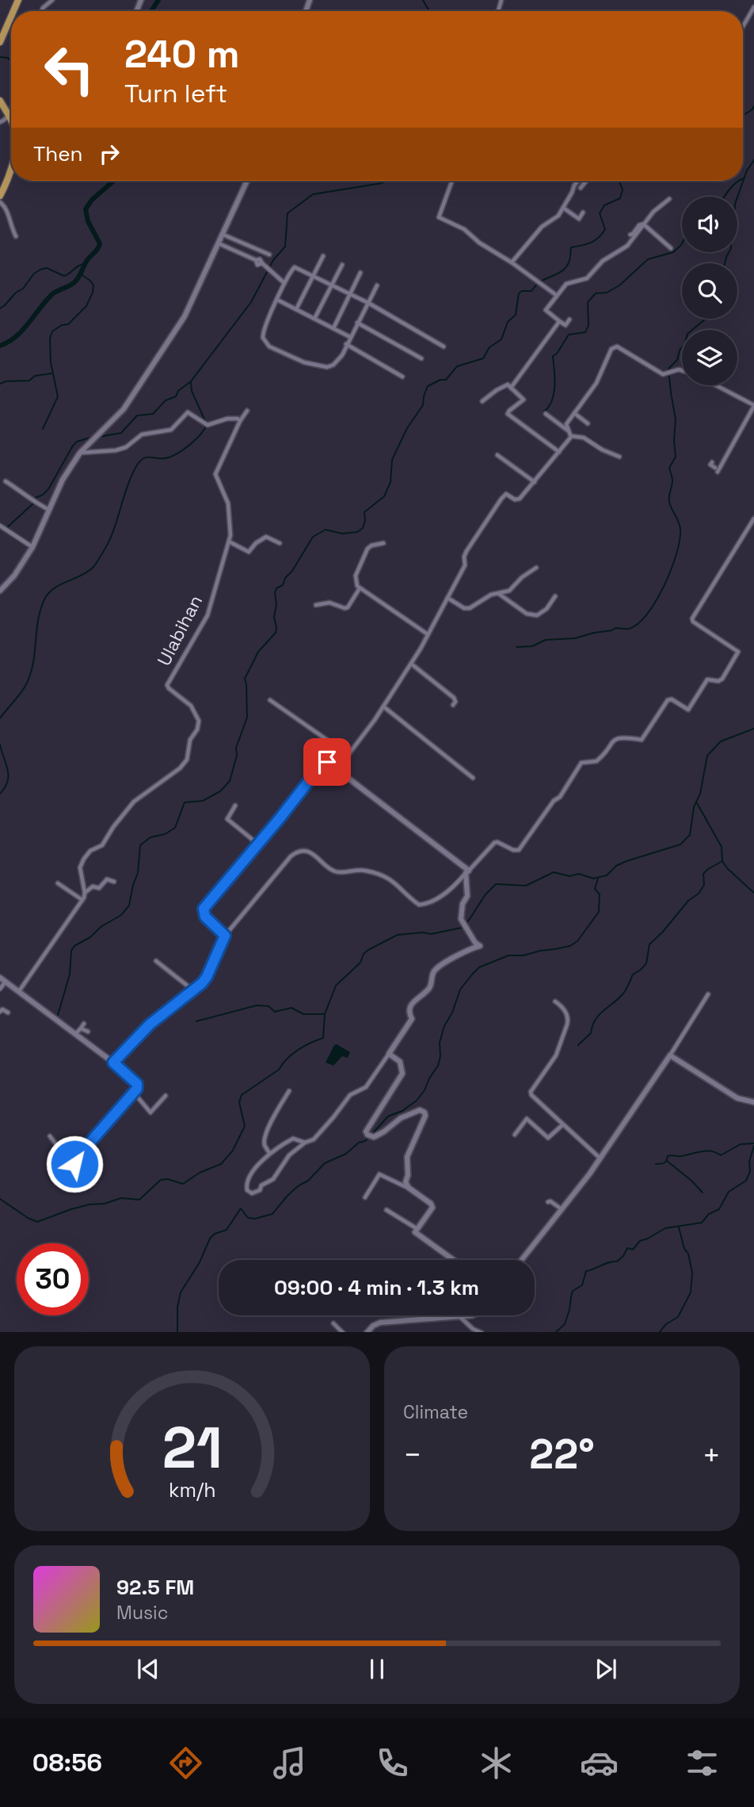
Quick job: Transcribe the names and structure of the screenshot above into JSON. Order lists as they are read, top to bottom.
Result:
{
  "streets": {
    "street": ["Ulabihan"]
  },
  "page": {
    "turn": ["240 m", "Turn left"],
    "then": "Then",
    "limit": "30",
    "trip": "09:00 · 4 min · 1.3 km",
    "tile": "Climate",
    "heat": ["−", "22°", "+"],
    "song": ["92.5 FM", "Music"],
    "tabs": "08:56",
    "gauge": ["21", "km/h"]
  }
}
